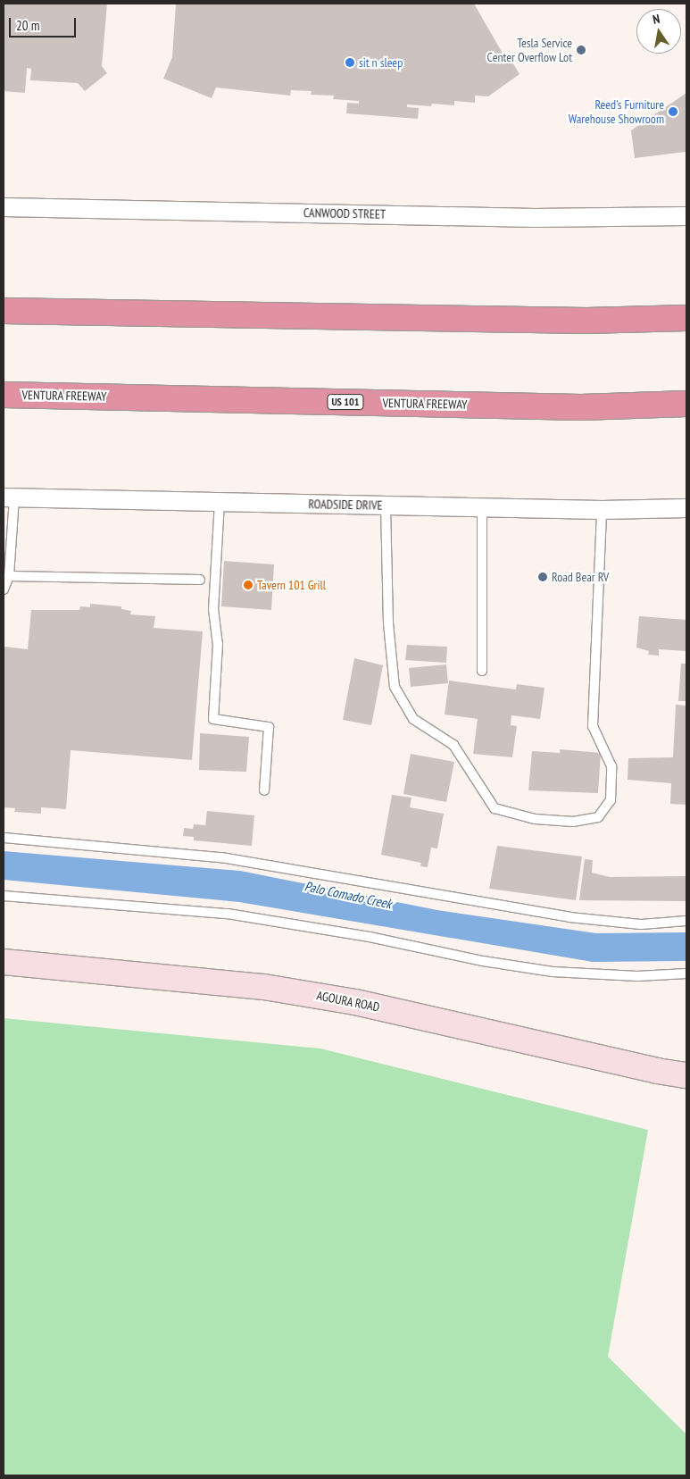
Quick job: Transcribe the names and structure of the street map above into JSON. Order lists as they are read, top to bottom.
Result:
{
  "streets": {
    "highway": ["VENTURA FREEWAY", "US 101"],
    "main road": ["AGOURA ROAD"],
    "street": ["CANWOOD STREET", "ROADSIDE DRIVE"]
  },
  "water": ["Palo Comado Creek"],
  "places": [
    "Tesla Service Center Overflow Lot",
    "sit n sleep",
    "Reed's Furniture Warehouse Showroom",
    "Road Bear RV",
    "Tavern 101 Grill"
  ],
  "scale_bar": "20 m",
  "north": "top"
}
